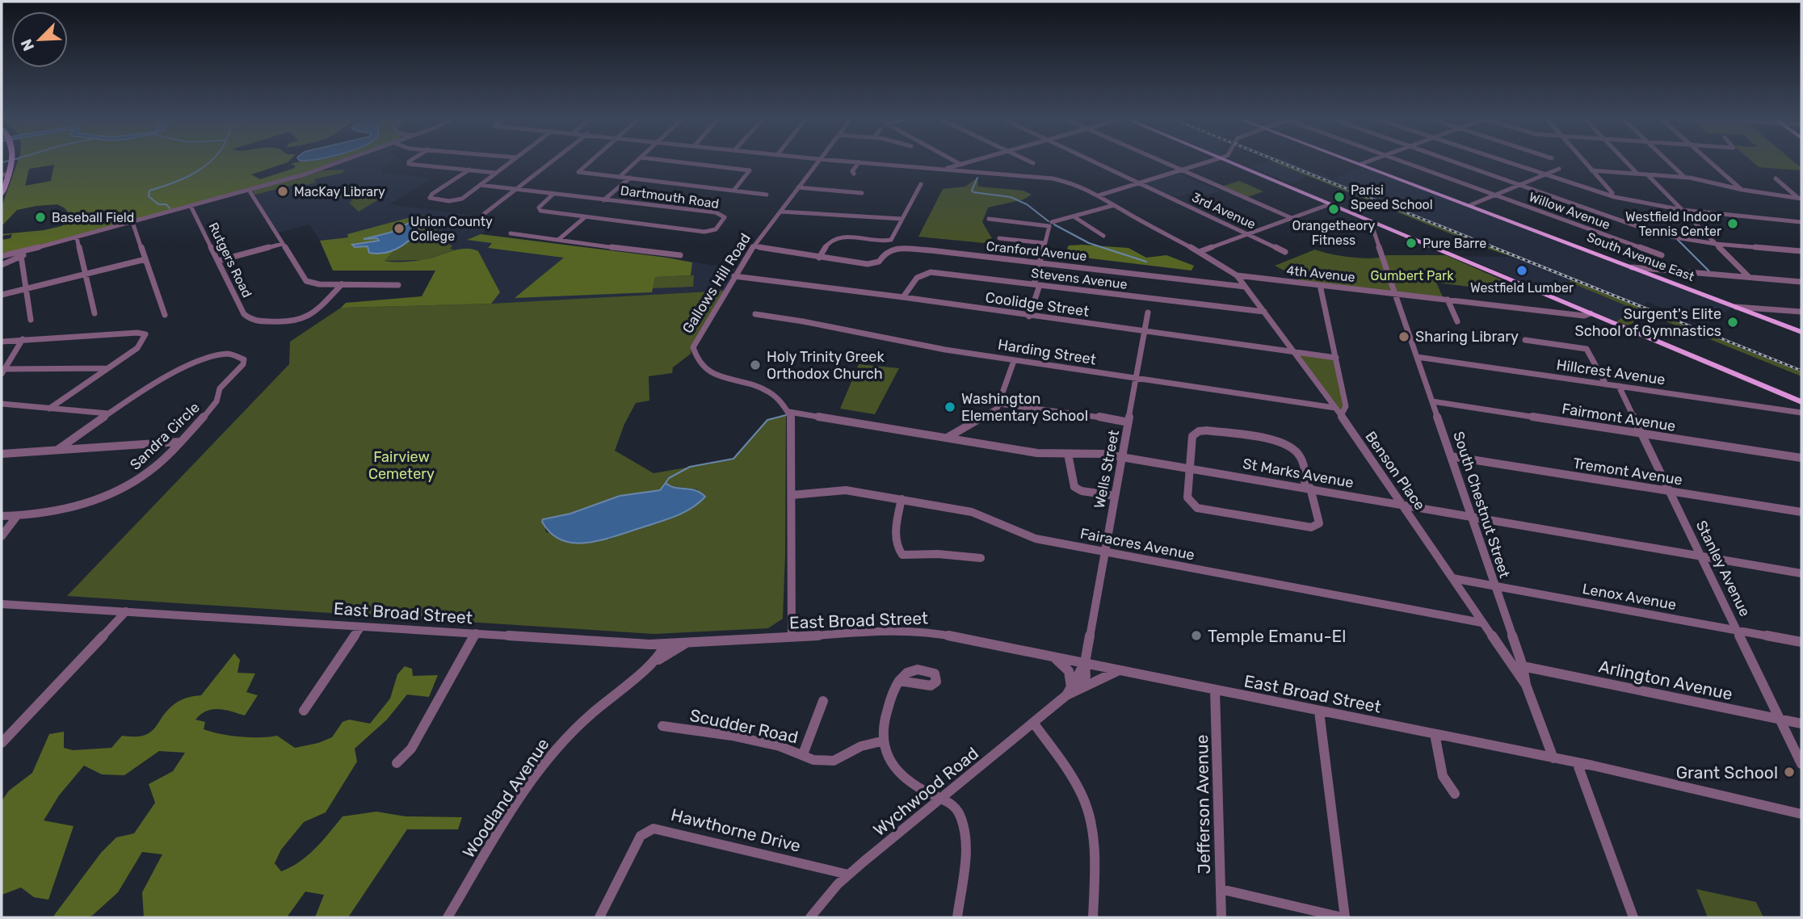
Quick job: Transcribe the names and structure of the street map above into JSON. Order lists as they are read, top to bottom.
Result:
{
  "streets": {
    "main road": ["South Avenue East"],
    "street": [
      "Dartmouth Road",
      "3rd Avenue",
      "Willow Avenue",
      "Cranford Avenue",
      "Rutgers Road",
      "4th Avenue",
      "Stevens Avenue",
      "Gallows Hill Road",
      "Coolidge Street",
      "Harding Street",
      "Hillcrest Avenue",
      "Fairmont Avenue",
      "Sandra Circle",
      "Wells Street",
      "Benson Place",
      "Tremont Avenue",
      "St Marks Avenue",
      "South Chestnut Street",
      "Fairacres Avenue",
      "Stanley Avenue",
      "Lenox Avenue",
      "East Broad Street",
      "Arlington Avenue",
      "Scudder Road",
      "Wychwood Road",
      "Woodland Avenue",
      "Jefferson Avenue",
      "Hawthorne Drive"
    ]
  },
  "crossings": [
    ["Cranford Avenue", "Gallows Hill Road"],
    ["Cranford Avenue", "Benson Place"],
    ["4th Avenue", "Benson Place"],
    ["4th Avenue", "South Chestnut Street"],
    ["Stevens Avenue", "Coolidge Street"],
    ["Stevens Avenue", "Benson Place"],
    ["Gallows Hill Road", "Coolidge Street"],
    ["Gallows Hill Road", "St Marks Avenue"],
    ["Coolidge Street", "Wells Street"],
    ["Coolidge Street", "Benson Place"],
    ["Harding Street", "Wells Street"],
    ["Harding Street", "Benson Place"],
    ["Hillcrest Avenue", "South Chestnut Street"],
    ["Hillcrest Avenue", "Stanley Avenue"],
    ["Fairmont Avenue", "South Chestnut Street"],
    ["Fairmont Avenue", "Stanley Avenue"],
    ["Wells Street", "St Marks Avenue"],
    ["Wells Street", "Fairacres Avenue"],
    ["Wells Street", "East Broad Street"],
    ["Wells Street", "Wychwood Road"],
    ["Benson Place", "St Marks Avenue"],
    ["Benson Place", "South Chestnut Street"],
    ["Benson Place", "Fairacres Avenue"],
    ["Benson Place", "Lenox Avenue"],
    ["Tremont Avenue", "South Chestnut Street"],
    ["Tremont Avenue", "Stanley Avenue"],
    ["St Marks Avenue", "South Chestnut Street"],
    ["St Marks Avenue", "Stanley Avenue"],
    ["South Chestnut Street", "Lenox Avenue"],
    ["South Chestnut Street", "East Broad Street"],
    ["South Chestnut Street", "Arlington Avenue"],
    ["Stanley Avenue", "Lenox Avenue"],
    ["Stanley Avenue", "Arlington Avenue"],
    ["East Broad Street", "Wychwood Road"],
    ["East Broad Street", "Woodland Avenue"],
    ["East Broad Street", "Jefferson Avenue"],
    ["Wychwood Road", "Hawthorne Drive"]
  ],
  "parks": ["Gumbert Park", "Fairview Cemetery"],
  "places": [
    "MacKay Library",
    "Parisi Speed School",
    "Orangetheory Fitness",
    "Baseball Field",
    "Westfield Indoor Tennis Center",
    "Union County College",
    "Pure Barre",
    "Westfield Lumber",
    "Surgent's Elite School of Gymnastics",
    "Sharing Library",
    "Holy Trinity Greek Orthodox Church",
    "Washington Elementary School",
    "Temple Emanu-El",
    "Grant School"
  ],
  "north": "bottom left"
}
